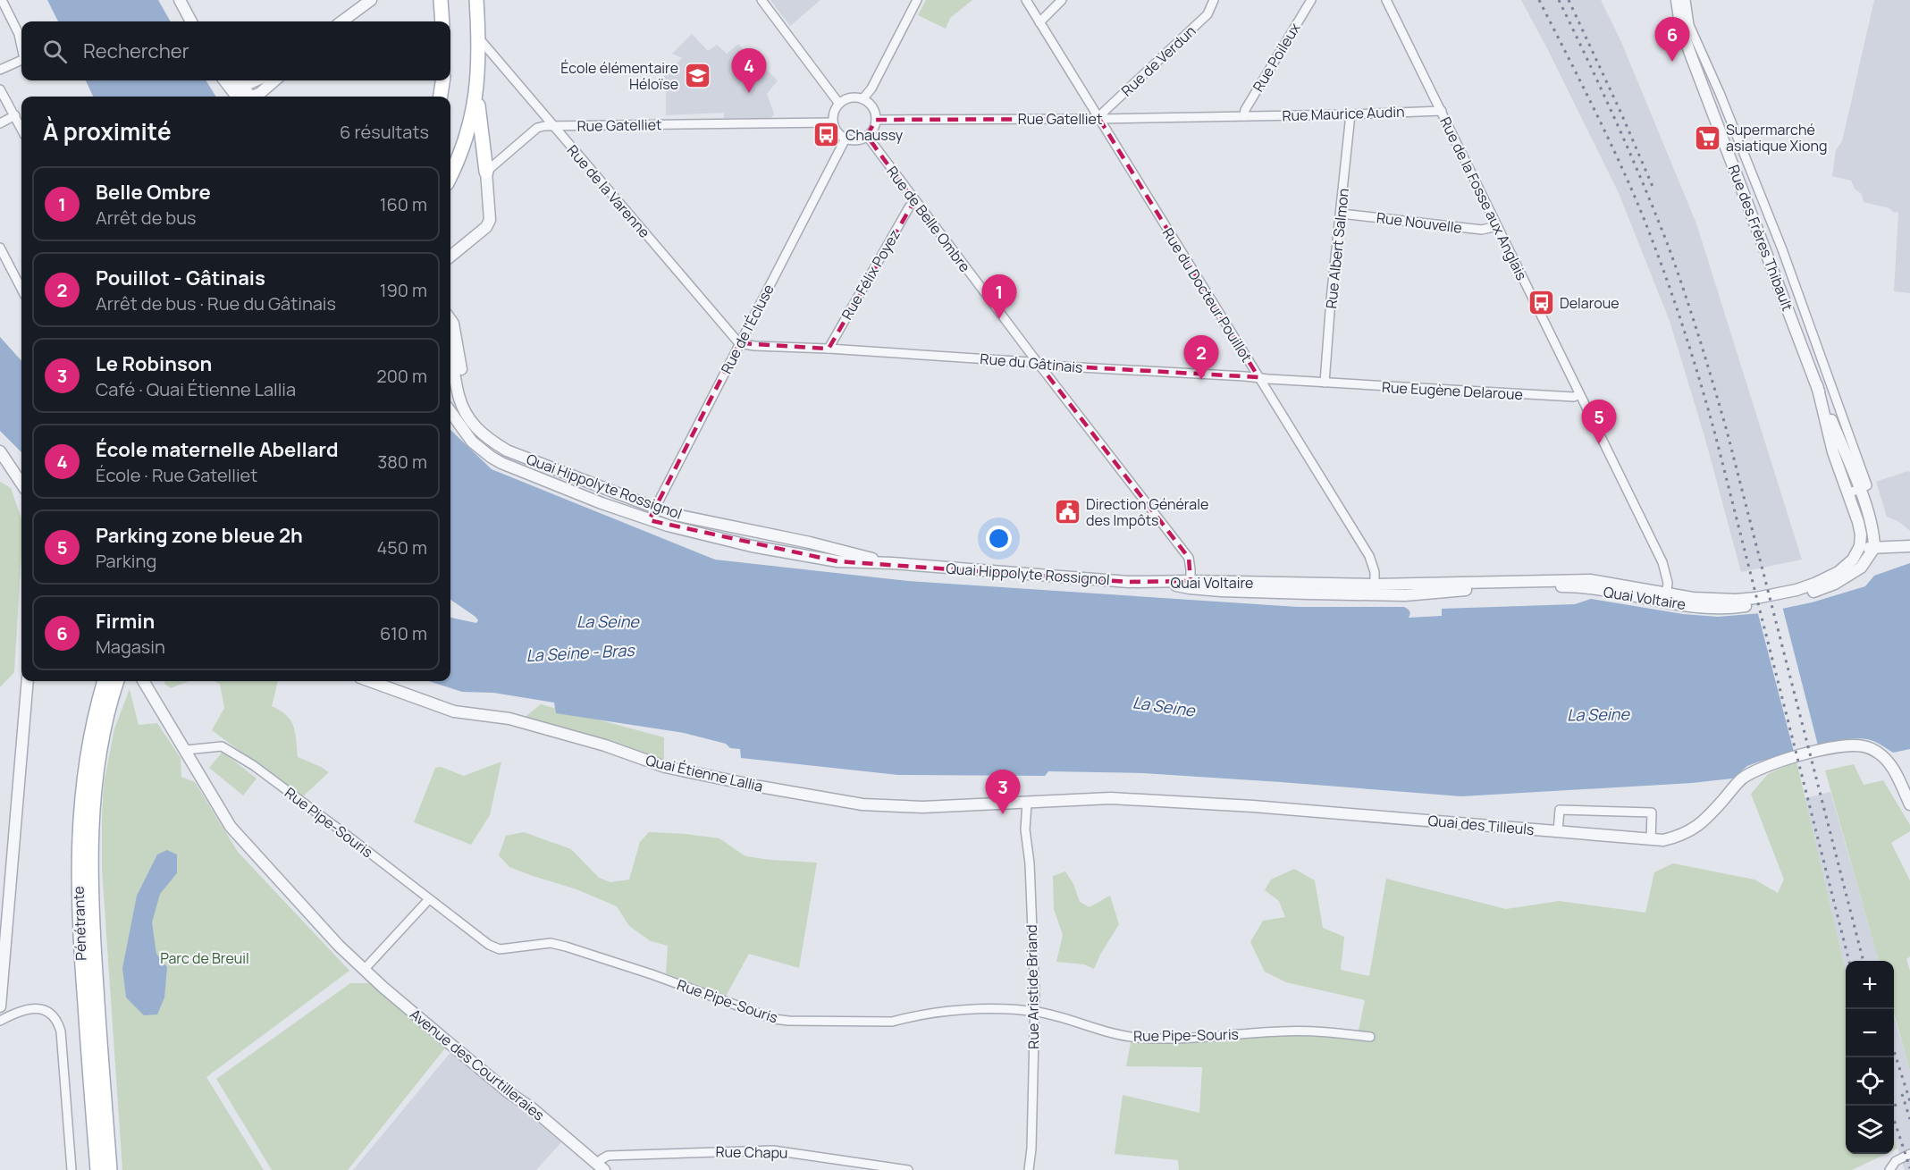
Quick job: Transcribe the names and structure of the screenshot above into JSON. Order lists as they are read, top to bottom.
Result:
{
  "streets": {
    "main road": ["Pénétrante"],
    "street": [
      "Rue Poileux",
      "Rue de Verdun",
      "Rue Maurice Audin",
      "Rue Gatelliet",
      "Rue de la Varenne",
      "Rue de la Fosse aux Anglais",
      "Rue de Belle Ombre",
      "Rue Nouvelle",
      "Rue des Frères Thibault",
      "Rue Albert Salmon",
      "Rue Félix Poyez",
      "Rue du Docteur Pouillot",
      "Rue de l'Écluse",
      "Rue du Gâtinais",
      "Rue Eugène Delaroue",
      "Quai Hippolyte Rossignol",
      "Quai Voltaire",
      "Quai Étienne Lallia",
      "Rue Pipe-Souris",
      "Quai des Tilleuls",
      "Rue Aristide Briand",
      "Avenue des Courtilleraies",
      "Rue Chapu"
    ]
  },
  "crossings": [
    ["Rue Poileux", "Rue Maurice Audin"],
    ["Rue Poileux", "Rue Gatelliet"],
    ["Rue de Verdun", "Rue Gatelliet"],
    ["Rue de Verdun", "Rue du Docteur Pouillot"],
    ["Rue Maurice Audin", "Rue Gatelliet"],
    ["Rue Maurice Audin", "Rue de la Fosse aux Anglais"],
    ["Rue Maurice Audin", "Rue Albert Salmon"],
    ["Rue Gatelliet", "Rue de la Varenne"],
    ["Rue Gatelliet", "Rue de Belle Ombre"],
    ["Rue Gatelliet", "Rue du Docteur Pouillot"],
    ["Rue Gatelliet", "Rue de l'Écluse"],
    ["Rue de la Varenne", "Rue de l'Écluse"],
    ["Rue de la Varenne", "Rue du Gâtinais"],
    ["Rue de la Fosse aux Anglais", "Rue Nouvelle"],
    ["Rue de la Fosse aux Anglais", "Rue Eugène Delaroue"],
    ["Rue de la Fosse aux Anglais", "Quai Voltaire"],
    ["Rue de Belle Ombre", "Rue Félix Poyez"],
    ["Rue de Belle Ombre", "Rue de l'Écluse"],
    ["Rue de Belle Ombre", "Rue du Gâtinais"],
    ["Rue de Belle Ombre", "Quai Voltaire"],
    ["Rue Nouvelle", "Rue Albert Salmon"],
    ["Rue des Frères Thibault", "Quai Voltaire"],
    ["Rue Albert Salmon", "Rue du Gâtinais"],
    ["Rue Albert Salmon", "Rue Eugène Delaroue"],
    ["Rue Félix Poyez", "Rue du Gâtinais"],
    ["Rue du Docteur Pouillot", "Rue du Gâtinais"],
    ["Rue du Docteur Pouillot", "Quai Voltaire"],
    ["Rue de l'Écluse", "Rue du Gâtinais"],
    ["Rue de l'Écluse", "Quai Hippolyte Rossignol"],
    ["Rue du Gâtinais", "Rue Eugène Delaroue"],
    ["Quai Hippolyte Rossignol", "Quai Voltaire"],
    ["Quai Étienne Lallia", "Quai des Tilleuls"],
    ["Quai Étienne Lallia", "Rue Aristide Briand"],
    ["Rue Pipe-Souris", "Rue Aristide Briand"],
    ["Rue Pipe-Souris", "Avenue des Courtilleraies"],
    ["Quai des Tilleuls", "Rue Aristide Briand"],
    ["Avenue des Courtilleraies", "Rue Chapu"]
  ],
  "water": ["La Seine", "La Seine - Bras"],
  "parks": ["Parc de Breuil"],
  "places": {
    "school or university": ["École élémentaire Héloïse"],
    "bus stop": ["Chaussy", "Delaroue"],
    "supermarket": ["Supermarché asiatique Xiong"],
    "public building": ["Direction Générale des Impôts"]
  },
  "page": {
    "pins": [
      "6",
      "4",
      "1",
      "2",
      "5",
      "3"
    ],
    "search": "Rechercher",
    "heading": ["À proximité", "6 résultats"],
    "list": [
      {
        "mark": "1",
        "name": "Belle Ombre",
        "note": "Arrêt de bus",
        "value": "160 m"
      },
      {
        "mark": "2",
        "name": "Pouillot - Gâtinais",
        "note": "Arrêt de bus · Rue du Gâtinais",
        "value": "190 m"
      },
      {
        "mark": "3",
        "name": "Le Robinson",
        "note": "Café · Quai Étienne Lallia",
        "value": "200 m"
      },
      {
        "mark": "4",
        "name": "École maternelle Abellard",
        "note": "École · Rue Gatelliet",
        "value": "380 m"
      },
      {
        "mark": "5",
        "name": "Parking zone bleue 2h",
        "note": "Parking",
        "value": "450 m"
      },
      {
        "mark": "6",
        "name": "Firmin",
        "note": "Magasin",
        "value": "610 m"
      }
    ],
    "map_buttons": ["+", "−"]
  }
}
